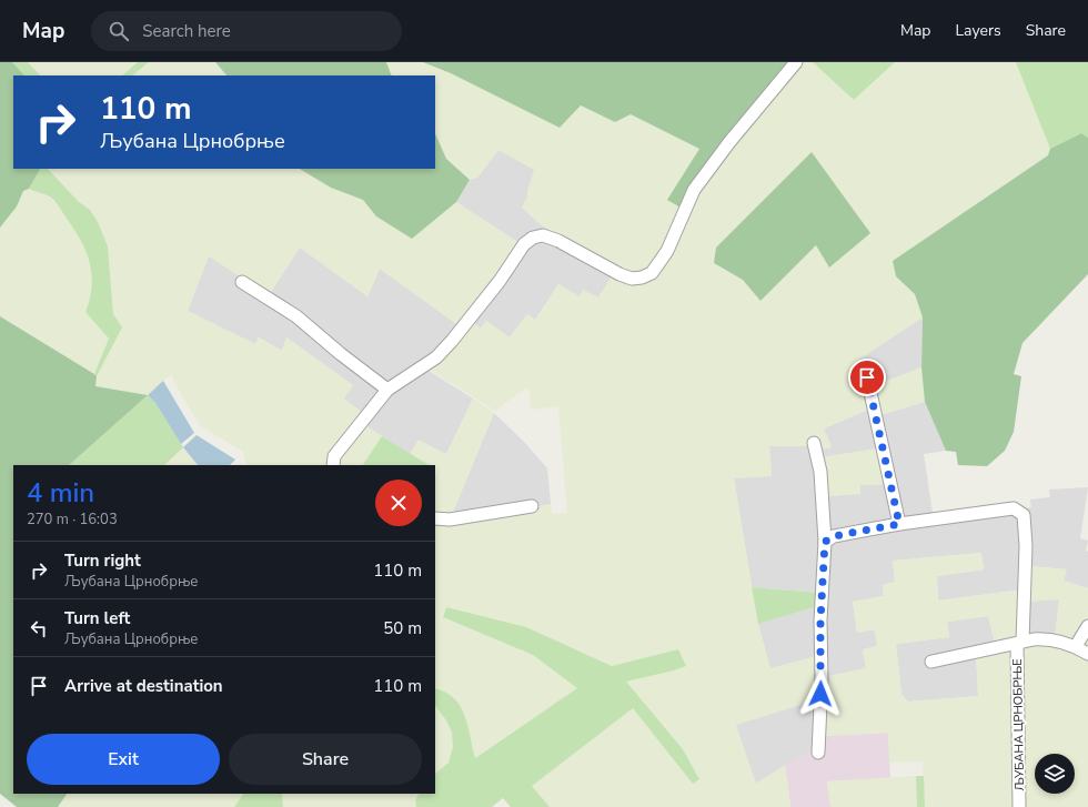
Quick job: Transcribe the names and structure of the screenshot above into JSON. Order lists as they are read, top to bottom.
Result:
{
  "streets": {
    "street": ["ЉУБАНА ЦРНОБРЊЕ"]
  },
  "page": {
    "header": "Map",
    "search": "Search here",
    "nav": ["Map", "Layers", "Share"],
    "turn": ["110 m", "Љубана Црнобрње"],
    "heading": ["4 min", "270 m · 16:03"],
    "list": [
      {
        "name": "Turn right",
        "note": "Љубана Црнобрње",
        "value": "110 m"
      },
      {
        "name": "Turn left",
        "note": "Љубана Црнобрње",
        "value": "50 m"
      },
      {
        "name": "Arrive at destination",
        "value": "110 m"
      }
    ],
    "buttons": ["Exit", "Share"]
  }
}
